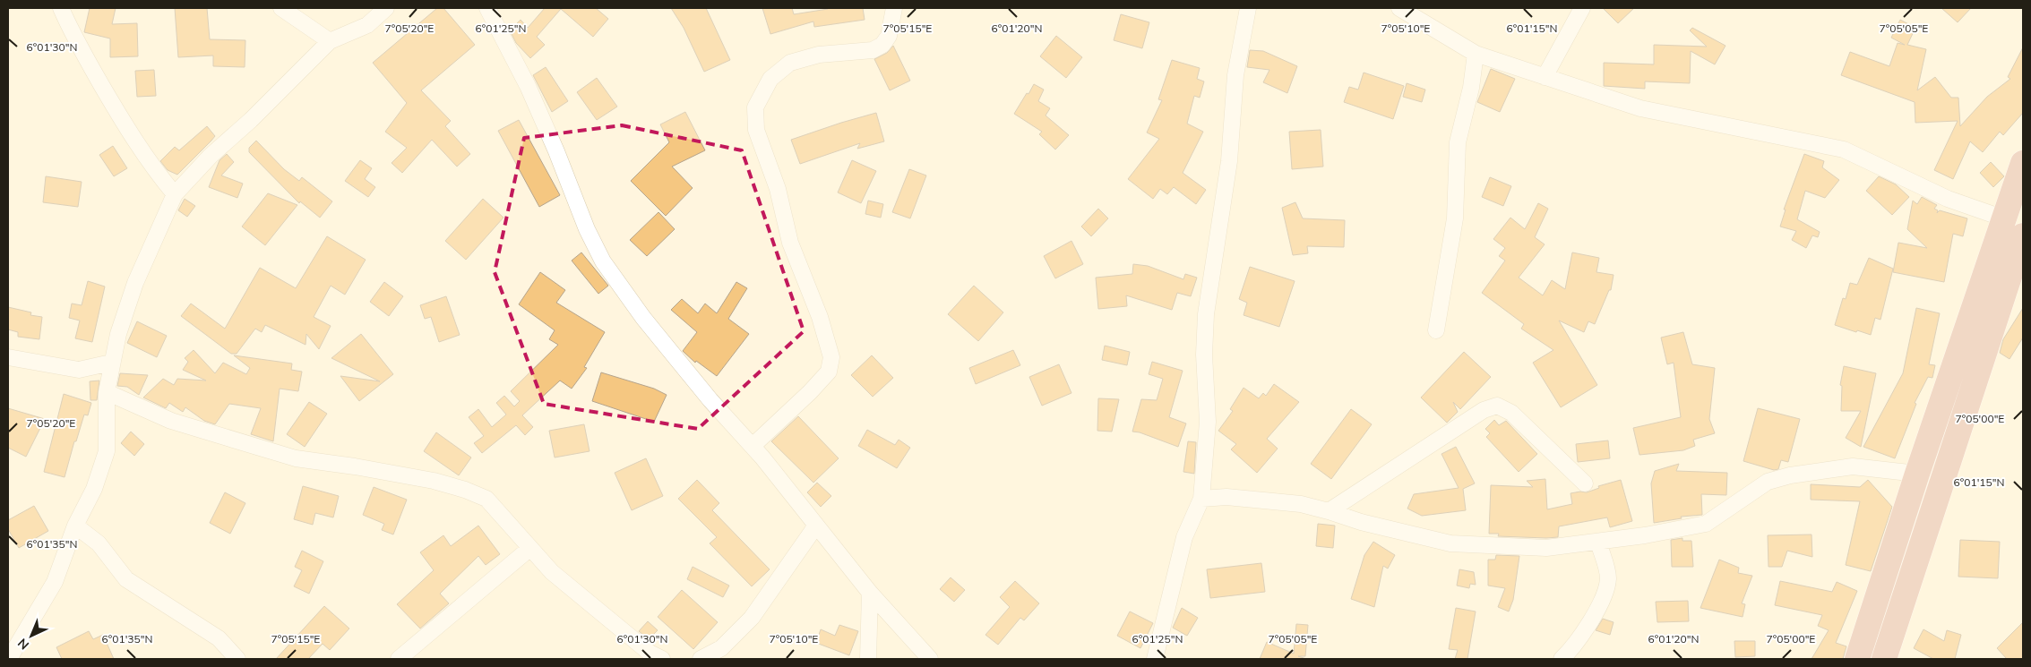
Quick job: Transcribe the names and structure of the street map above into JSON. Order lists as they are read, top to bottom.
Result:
{
  "north": "bottom left",
  "coordinates": [
    "6°01'25\"N",
    "6°01'15\"N",
    "6°01'20\"N",
    "7°05'15\"E",
    "7°05'10\"E",
    "7°05'20\"E",
    "7°05'05\"E",
    "6°01'30\"N",
    "7°05'00\"E",
    "6°01'35\"N"
  ]
}
